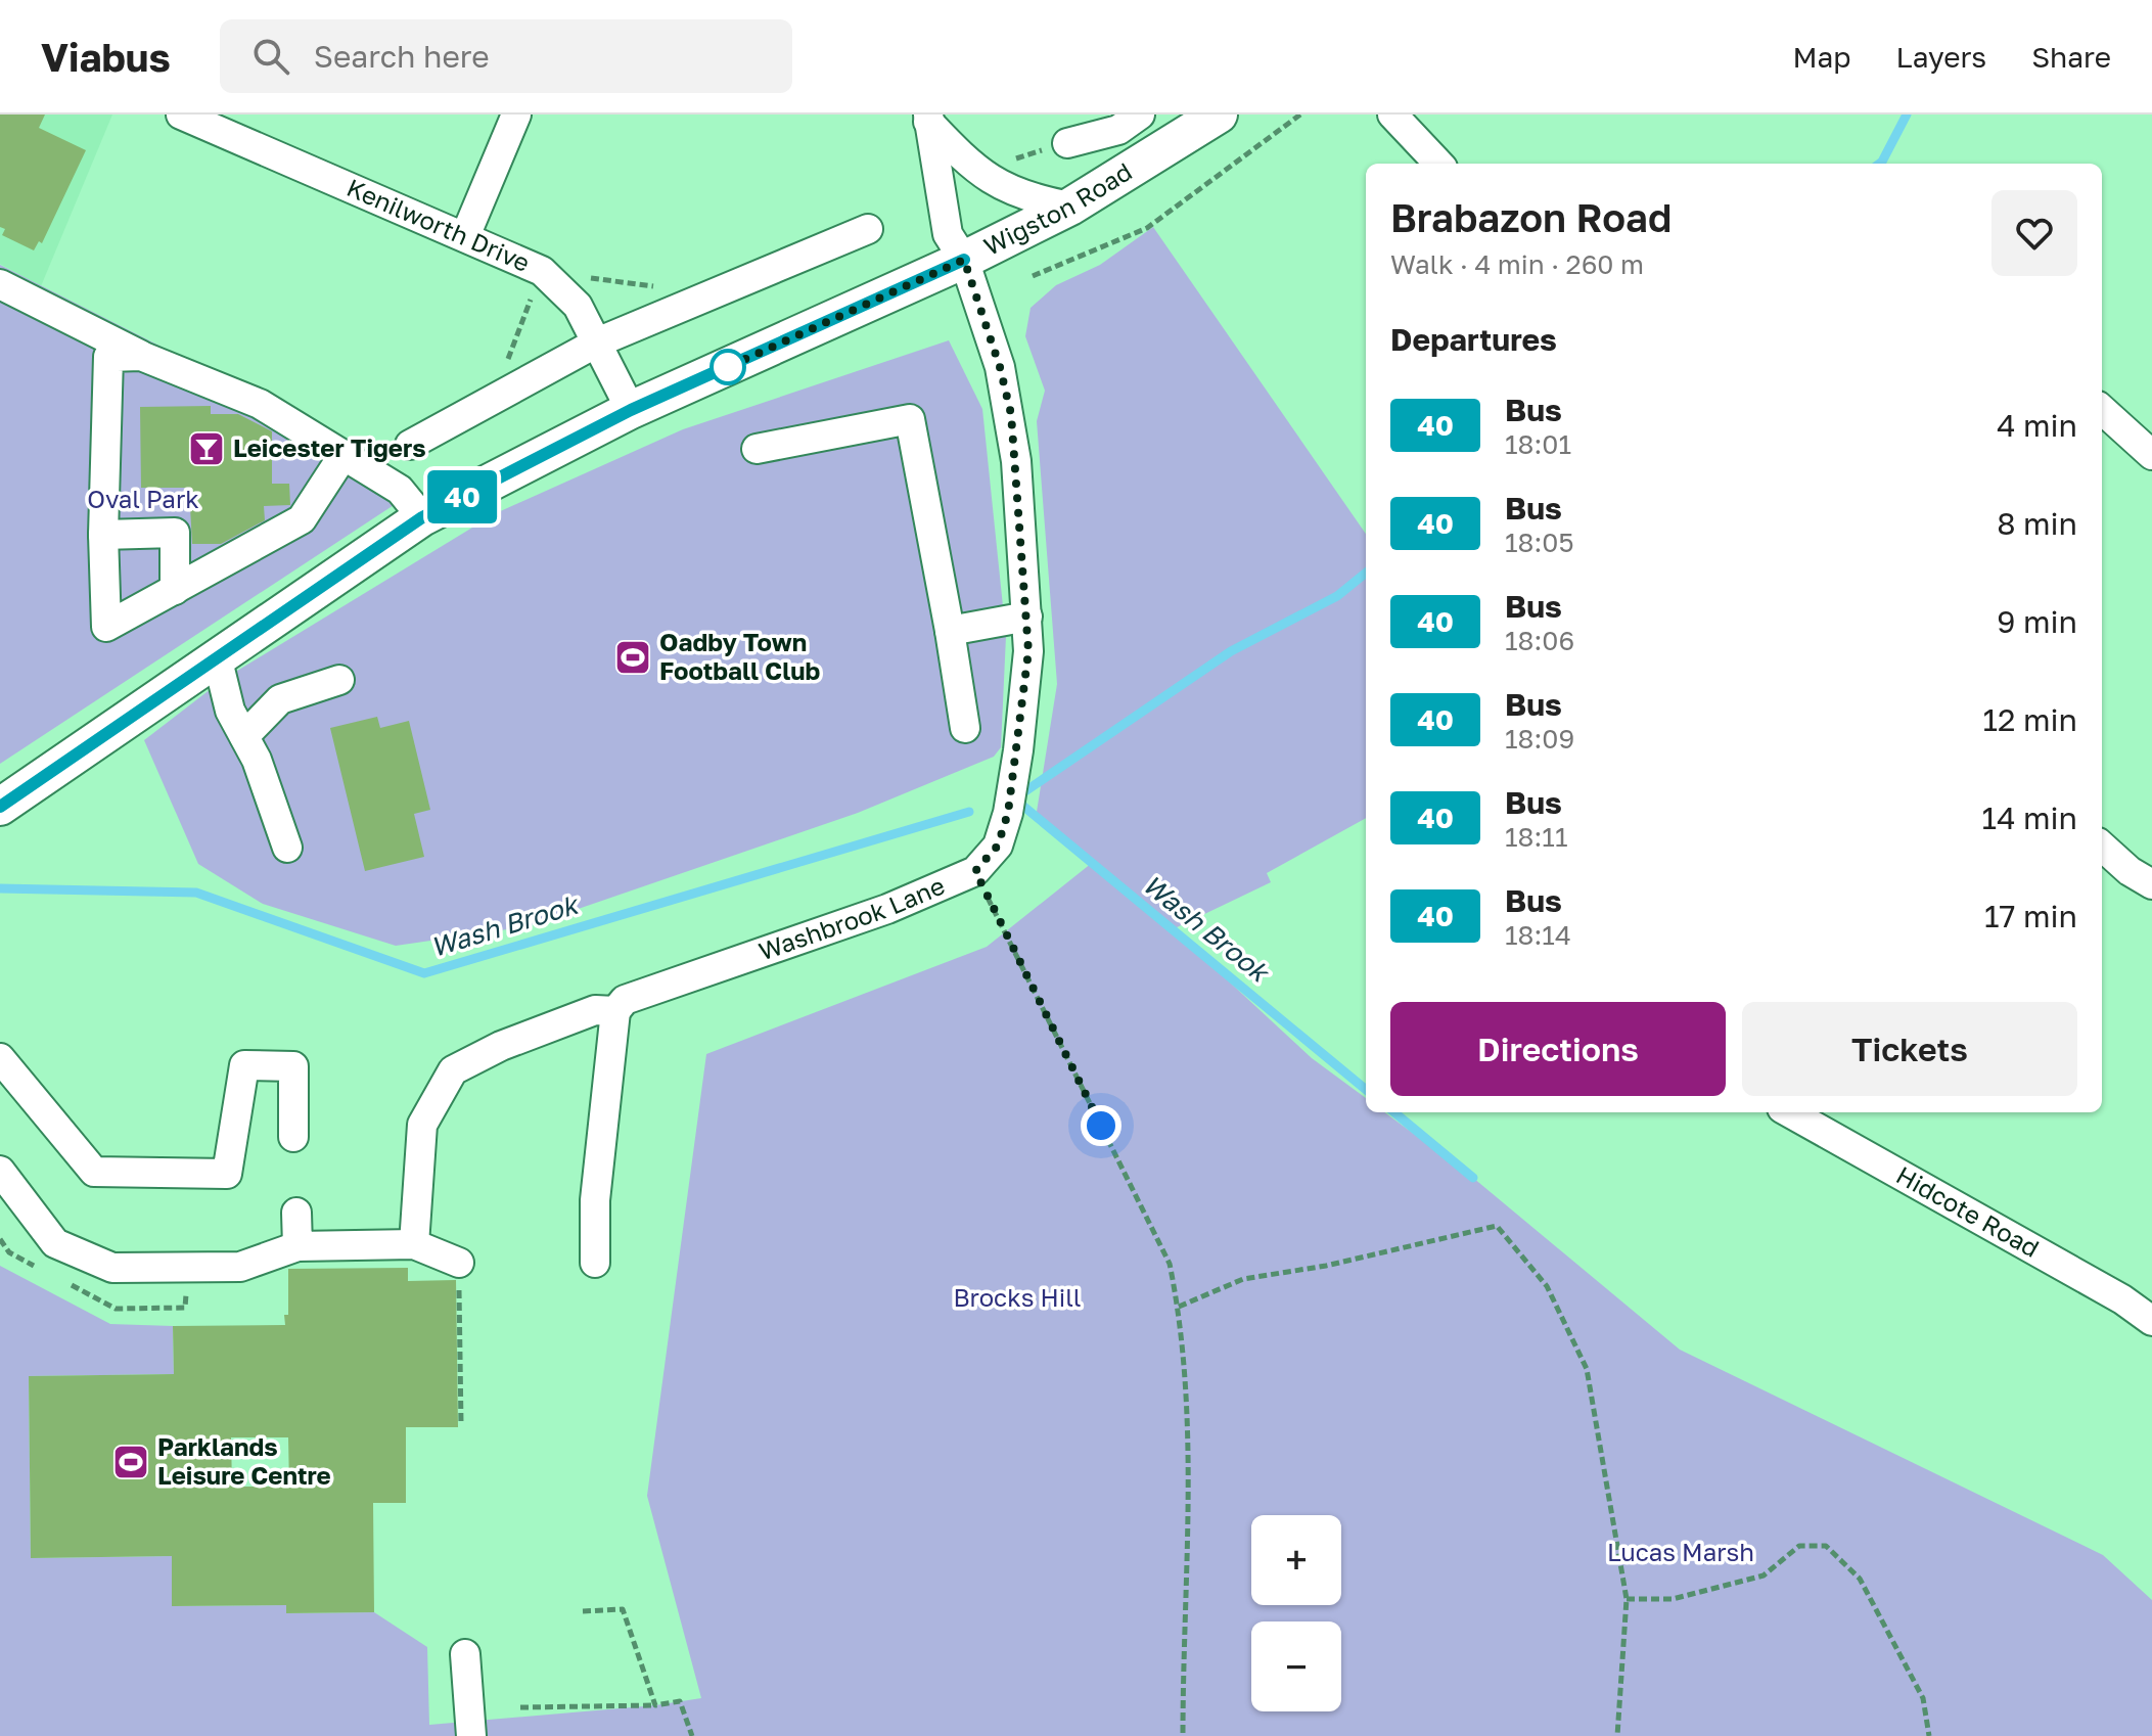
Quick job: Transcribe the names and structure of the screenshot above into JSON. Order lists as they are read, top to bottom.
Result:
{
  "streets": {
    "main road": ["Wigston Road"],
    "street": ["Kenilworth Drive", "Washbrook Lane", "Hidcote Road"]
  },
  "crossings": [
    ["Wigston Road", "Kenilworth Drive"],
    ["Wigston Road", "Washbrook Lane"]
  ],
  "water": ["Wash Brook"],
  "parks": ["Oval Park", "Brocks Hill", "Lucas Marsh"],
  "places": {
    "bar": ["Leicester Tigers"],
    "sports": ["Oadby Town Football Club", "Parklands Leisure Centre"]
  },
  "lines": ["bus line 40"],
  "page": {
    "header": "Viabus",
    "search": "Search here",
    "nav": ["Map", "Layers", "Share"],
    "on_map": "40",
    "heading": [
      ["Brabazon Road", "Walk · 4 min · 260 m"],
      "Departures"
    ],
    "list": [
      {
        "mark": "40",
        "name": "Bus",
        "note": "18:01",
        "value": "4 min"
      },
      {
        "mark": "40",
        "name": "Bus",
        "note": "18:05",
        "value": "8 min"
      },
      {
        "mark": "40",
        "name": "Bus",
        "note": "18:06",
        "value": "9 min"
      },
      {
        "mark": "40",
        "name": "Bus",
        "note": "18:09",
        "value": "12 min"
      },
      {
        "mark": "40",
        "name": "Bus",
        "note": "18:11",
        "value": "14 min"
      },
      {
        "mark": "40",
        "name": "Bus",
        "note": "18:14",
        "value": "17 min"
      }
    ],
    "buttons": ["Directions", "Tickets"],
    "map_buttons": ["+", "−"]
  }
}
